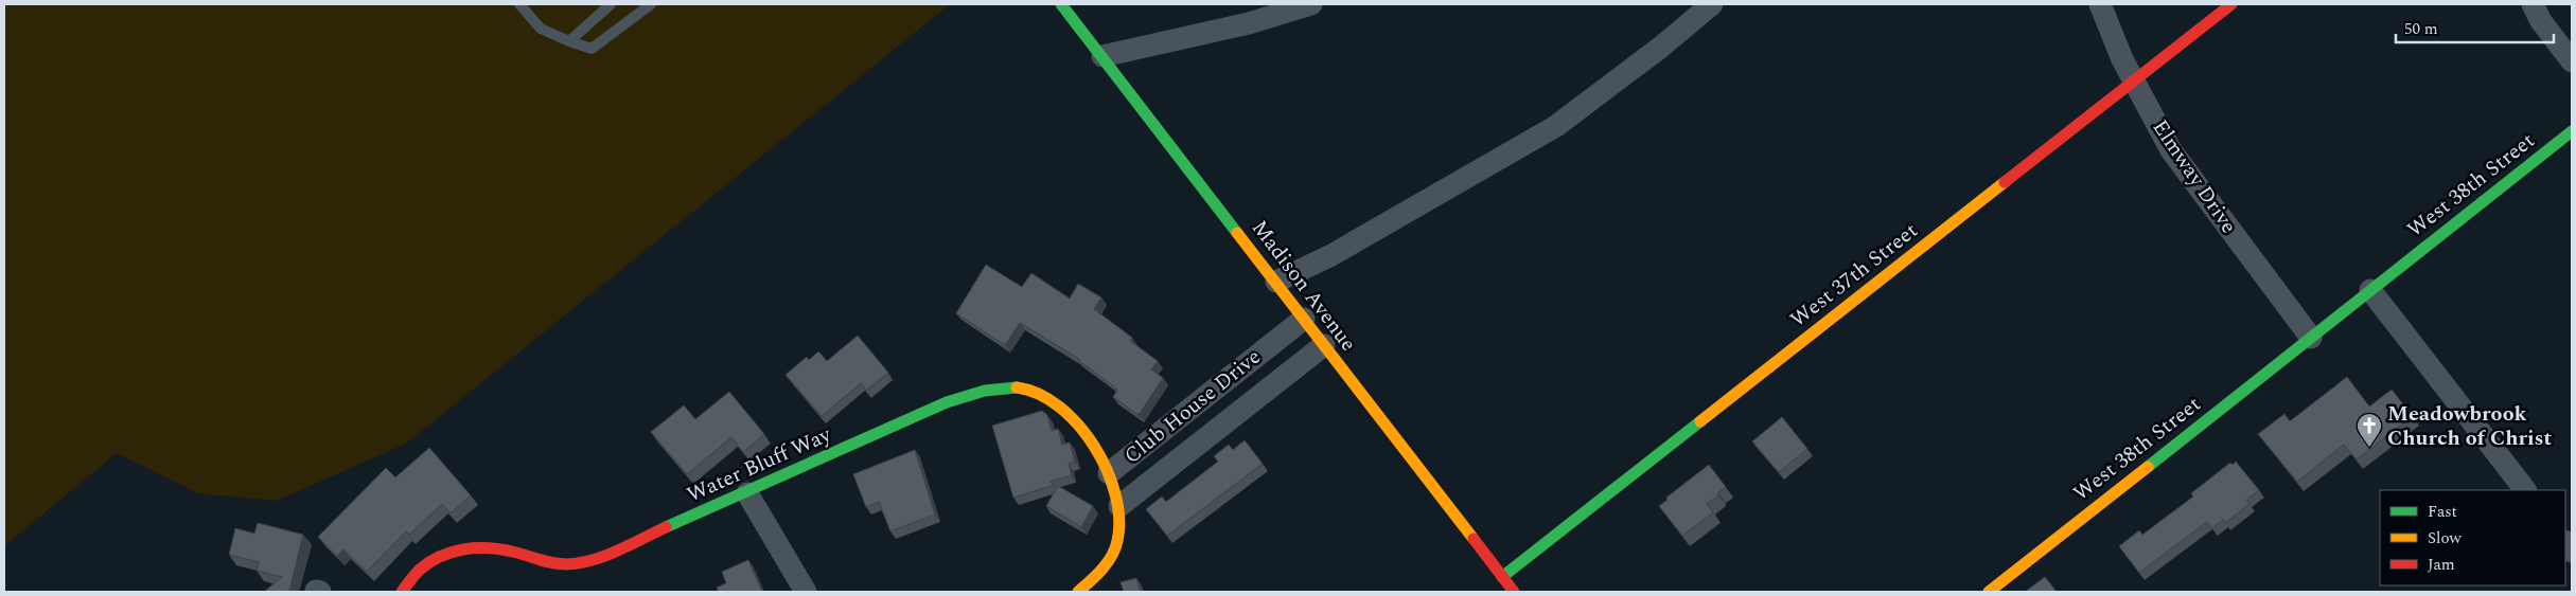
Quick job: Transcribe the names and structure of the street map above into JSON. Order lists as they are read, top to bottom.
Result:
{
  "streets": {
    "street": [
      "Elmway Drive",
      "West 38th Street",
      "West 37th Street",
      "Madison Avenue",
      "Club House Drive",
      "Water Bluff Way"
    ]
  },
  "crossings": [
    ["Elmway Drive", "West 38th Street"],
    ["Elmway Drive", "West 37th Street"],
    ["West 37th Street", "Madison Avenue"],
    ["Madison Avenue", "Club House Drive"],
    ["Club House Drive", "Water Bluff Way"]
  ],
  "places": {
    "church": ["Meadowbrook Church of Christ"]
  },
  "legend": ["Fast", "Slow", "Jam"],
  "scale_bar": "50 m"
}
